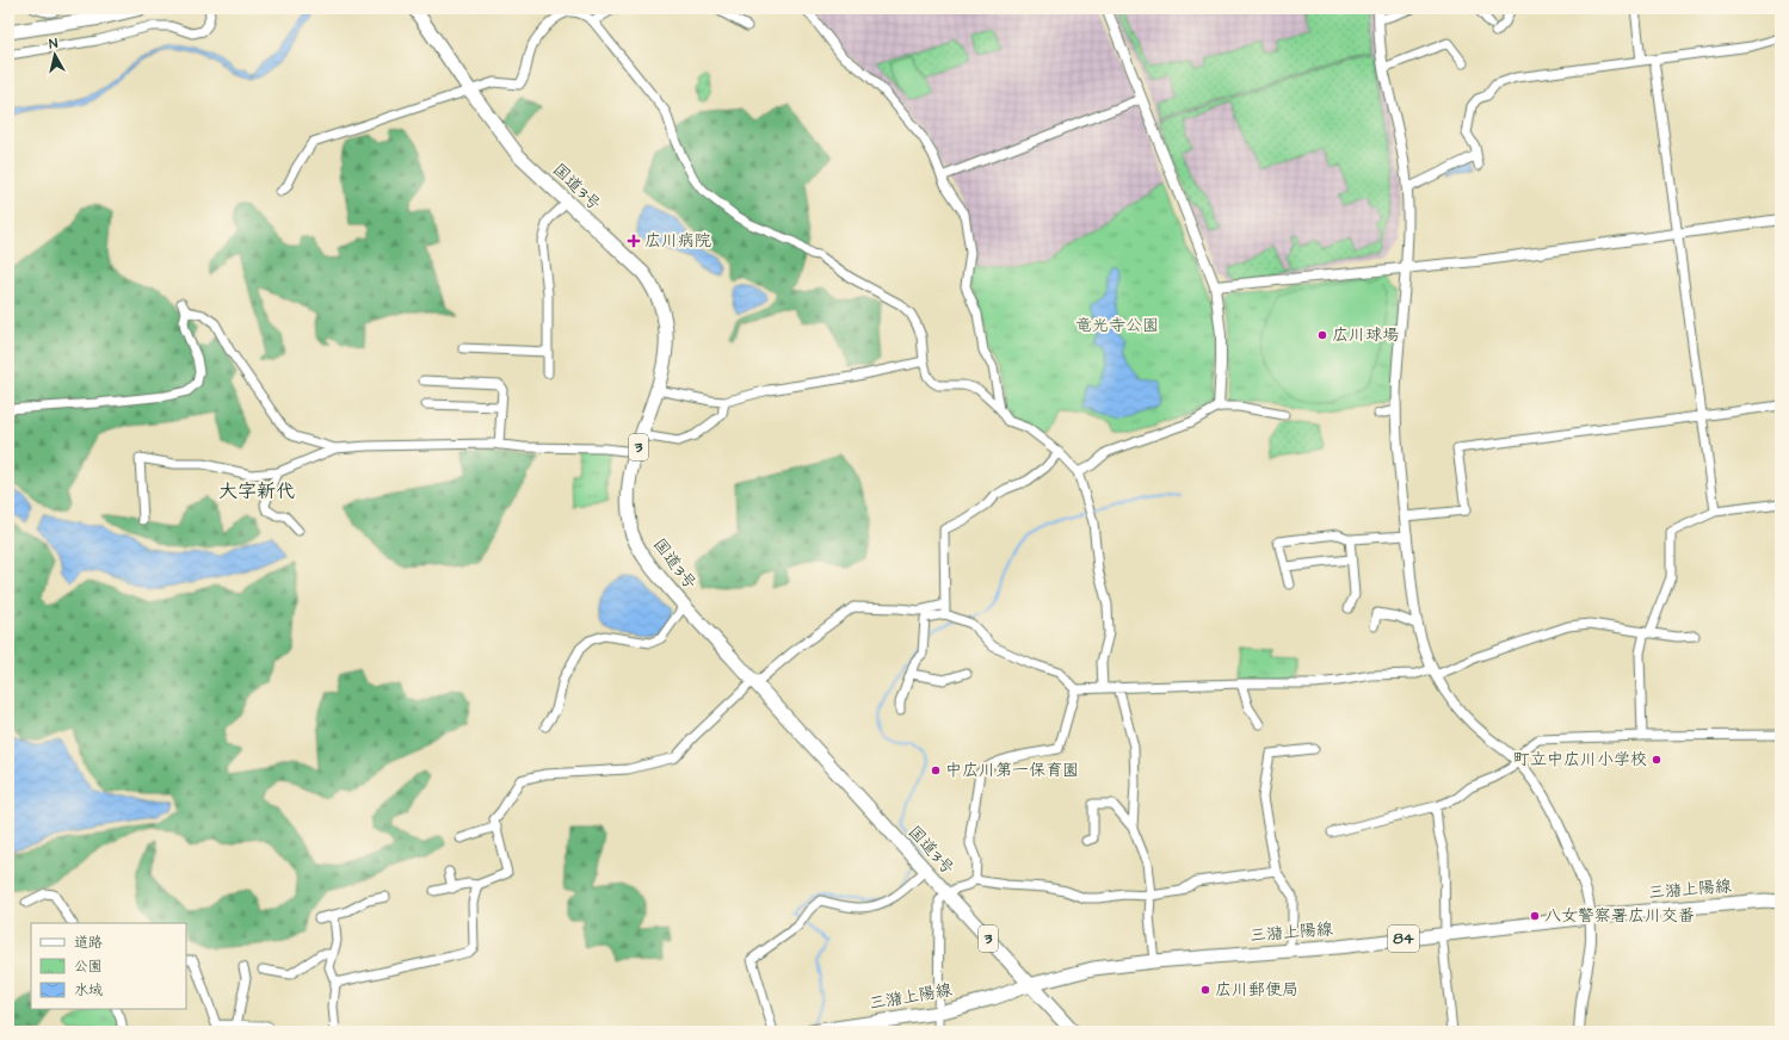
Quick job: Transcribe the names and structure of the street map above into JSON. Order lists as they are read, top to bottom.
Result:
{
  "streets": {
    "main road": [
      "国道3号",
      "3",
      "三潴上陽線",
      "84"
    ]
  },
  "crossings": [
    ["国道3号", "三潴上陽線"]
  ],
  "districts": ["大字新代"],
  "parks": ["竜光寺公園"],
  "places": {
    "health": ["広川病院"],
    "other": [
      "広川球場",
      "町立中広川小学校",
      "中広川第一保育園",
      "八女警察署広川交番",
      "広川郵便局"
    ]
  },
  "legend": ["道路", "公園", "水域"],
  "north": "top"
}
